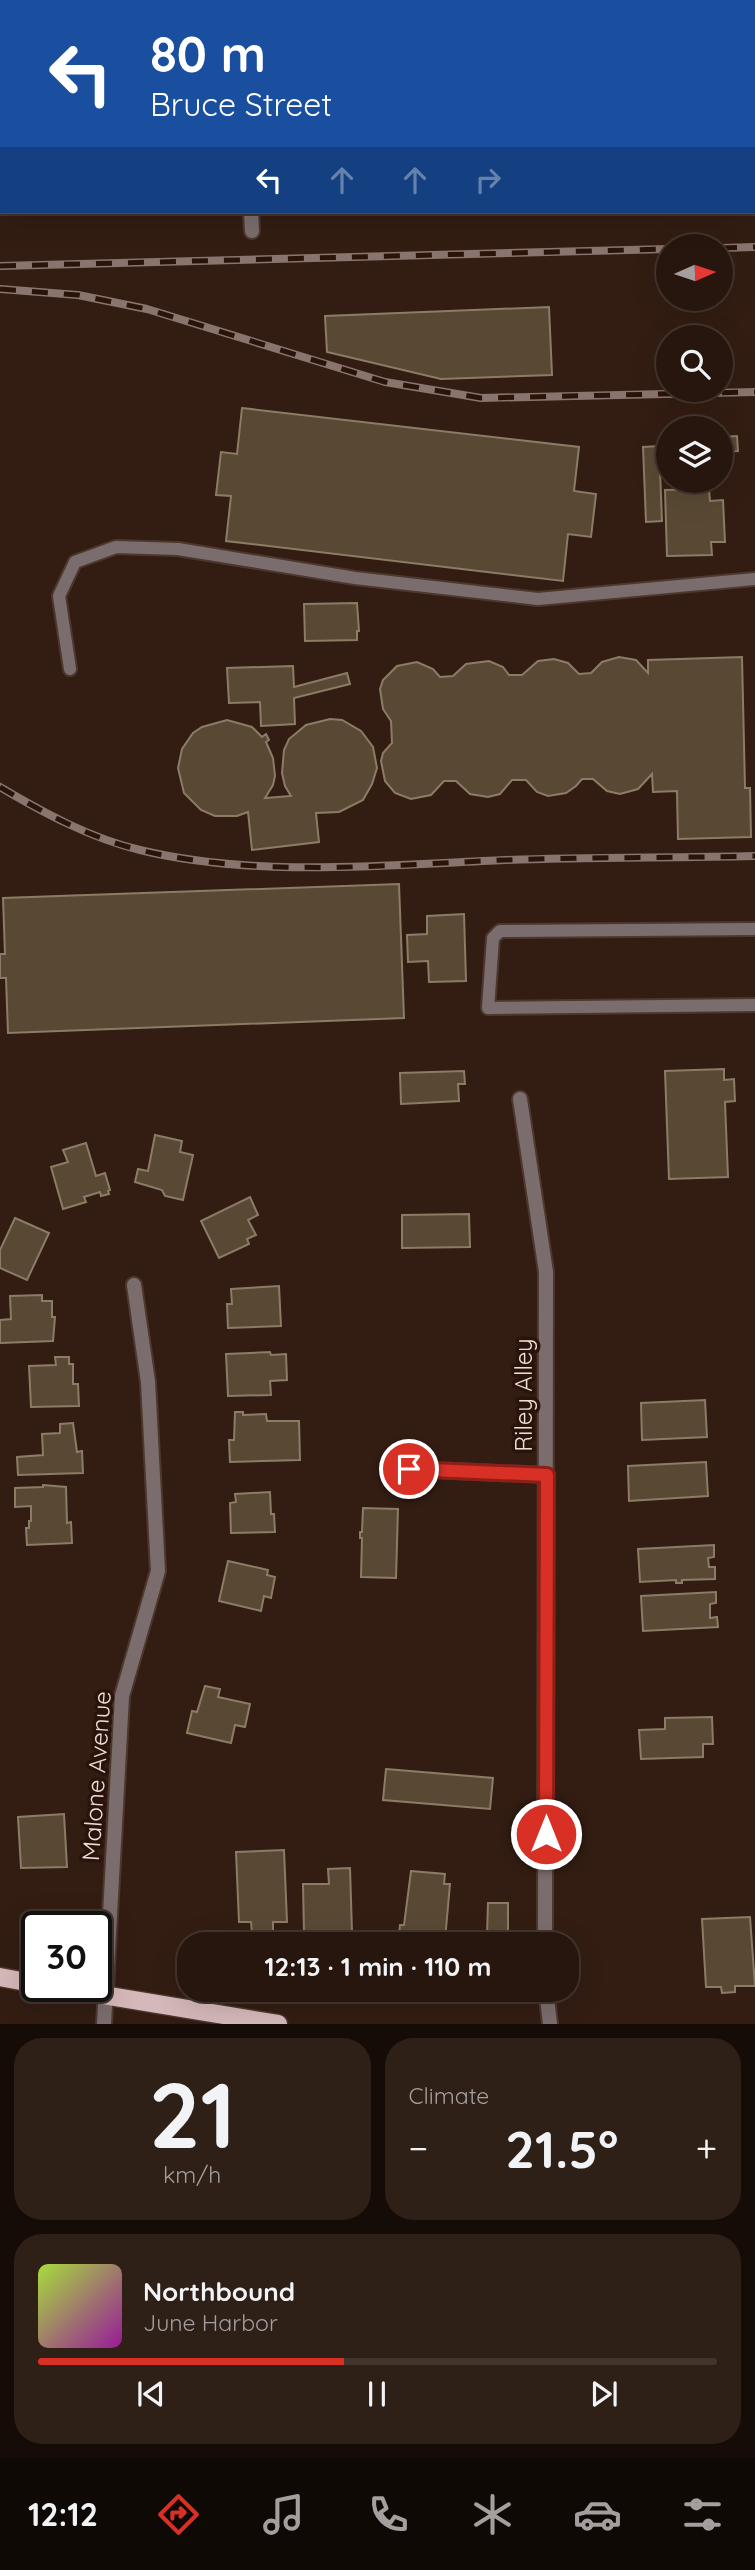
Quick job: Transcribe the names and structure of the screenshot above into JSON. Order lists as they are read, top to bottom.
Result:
{
  "streets": {
    "street": ["Riley Alley", "Malone Avenue"]
  },
  "north": "right",
  "page": {
    "turn": ["80 m", "Bruce Street"],
    "limit": "30",
    "trip": "12:13 · 1 min · 110 m",
    "tile": [
      ["21", "km/h"],
      "Climate"
    ],
    "heat": ["−", "21.5°", "+"],
    "song": ["Northbound", "June Harbor"],
    "tabs": "12:12"
  }
}
